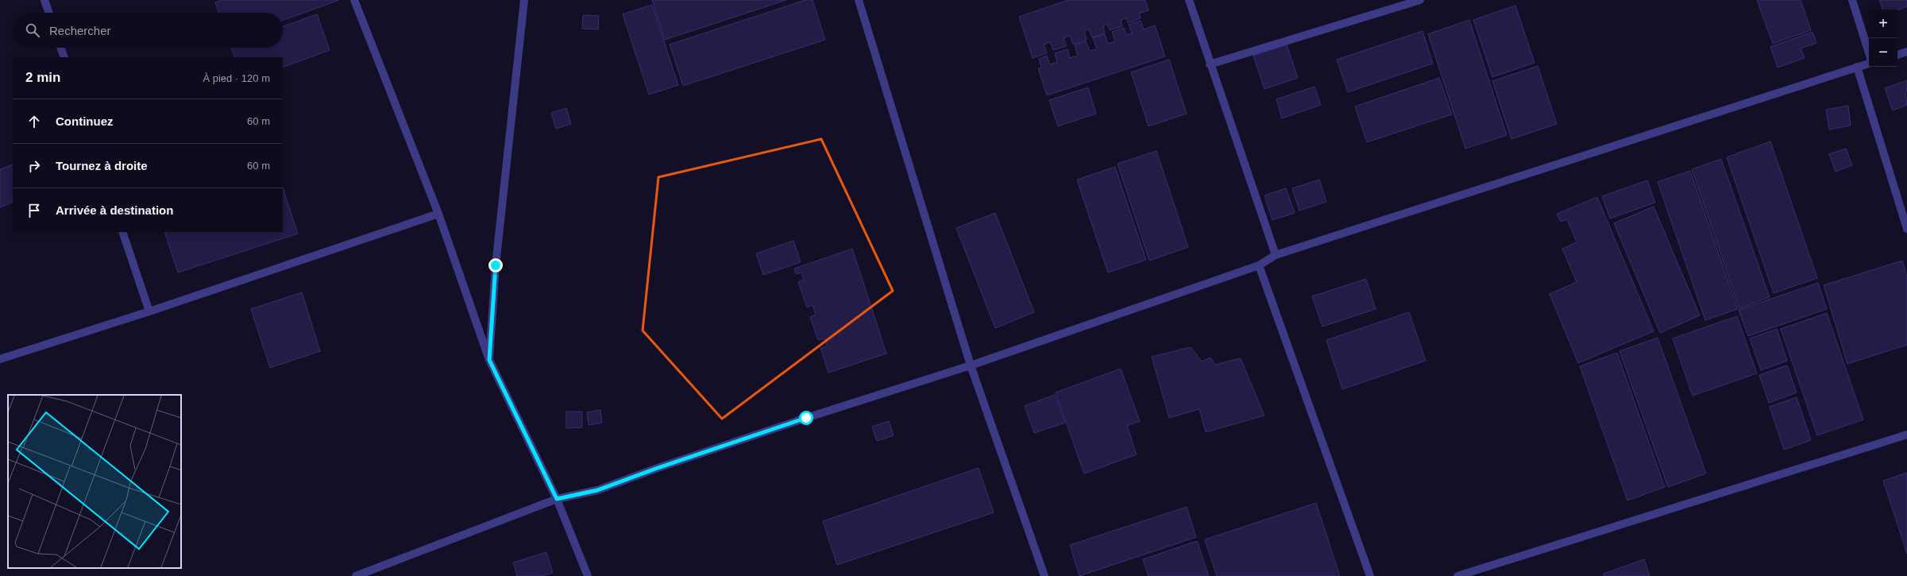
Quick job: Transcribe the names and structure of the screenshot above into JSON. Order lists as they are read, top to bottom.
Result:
{
  "page": {
    "map_buttons": ["+", "−"],
    "search": "Rechercher",
    "heading": ["2 min", "À pied · 120 m"],
    "list": [
      ["Continuez", "60 m"],
      ["Tournez à droite", "60 m"],
      "Arrivée à destination"
    ]
  }
}
